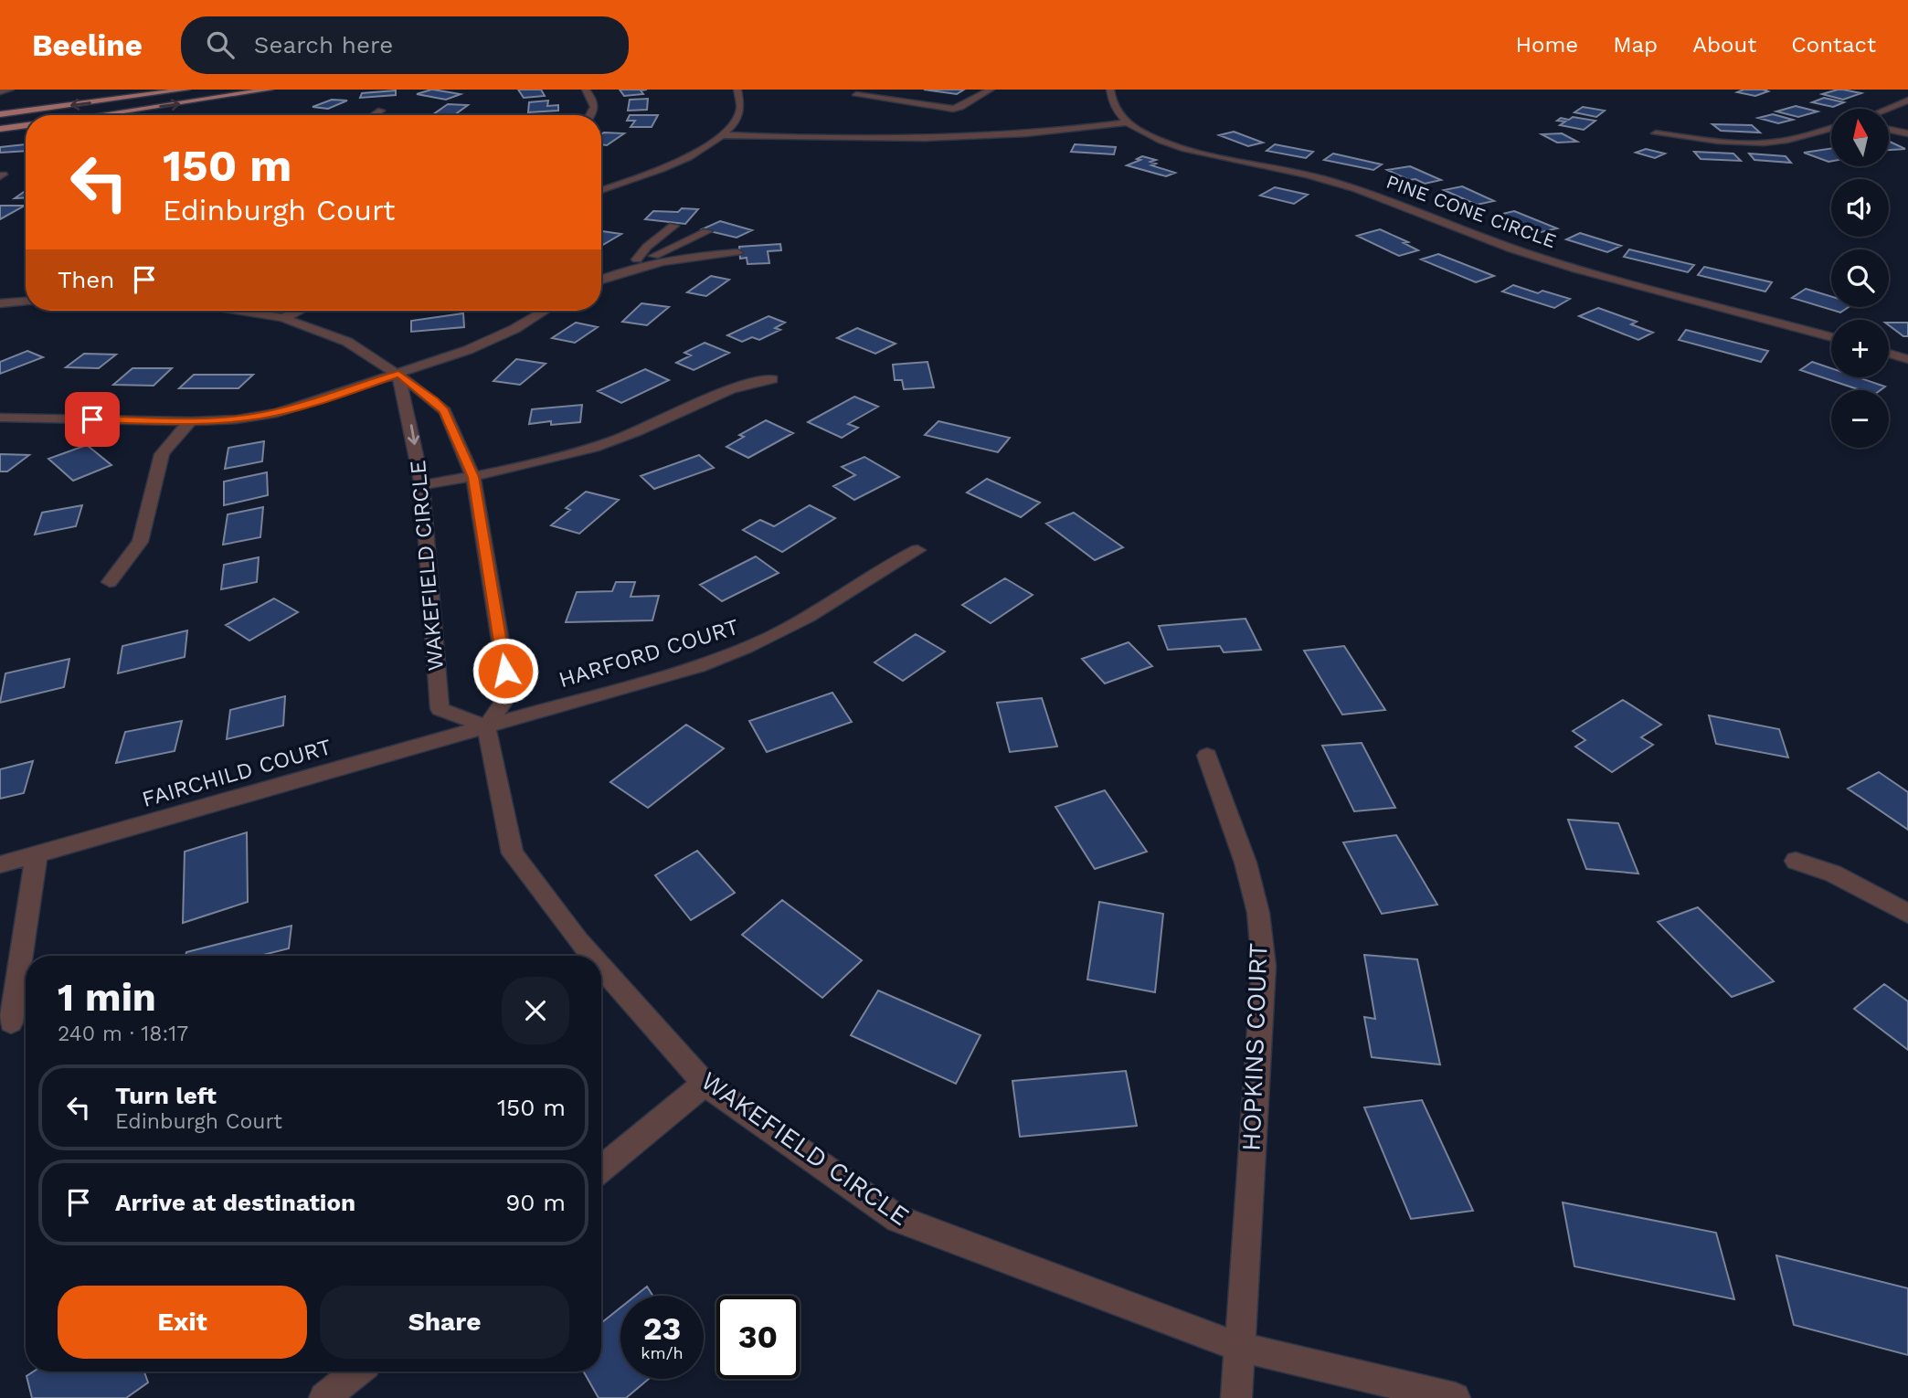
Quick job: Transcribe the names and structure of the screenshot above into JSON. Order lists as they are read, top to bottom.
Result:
{
  "streets": {
    "street": [
      "PINE CONE CIRCLE",
      "WAKEFIELD CIRCLE",
      "HARFORD COURT",
      "FAIRCHILD COURT",
      "HOPKINS COURT"
    ]
  },
  "crossings": [
    ["WAKEFIELD CIRCLE", "HARFORD COURT"],
    ["WAKEFIELD CIRCLE", "FAIRCHILD COURT"],
    ["WAKEFIELD CIRCLE", "HOPKINS COURT"],
    ["HARFORD COURT", "FAIRCHILD COURT"]
  ],
  "north": "top",
  "page": {
    "header": "Beeline",
    "search": "Search here",
    "nav": [
      "Home",
      "Map",
      "About",
      "Contact"
    ],
    "map_buttons": ["+", "−"],
    "turn": ["150 m", "Edinburgh Court"],
    "then": "Then",
    "heading": ["1 min", "240 m · 18:17"],
    "list": [
      {
        "name": "Turn left",
        "note": "Edinburgh Court",
        "value": "150 m"
      },
      {
        "name": "Arrive at destination",
        "value": "90 m"
      }
    ],
    "buttons": ["Exit", "Share"],
    "speed": "23 km/h",
    "limit": "30"
  }
}
